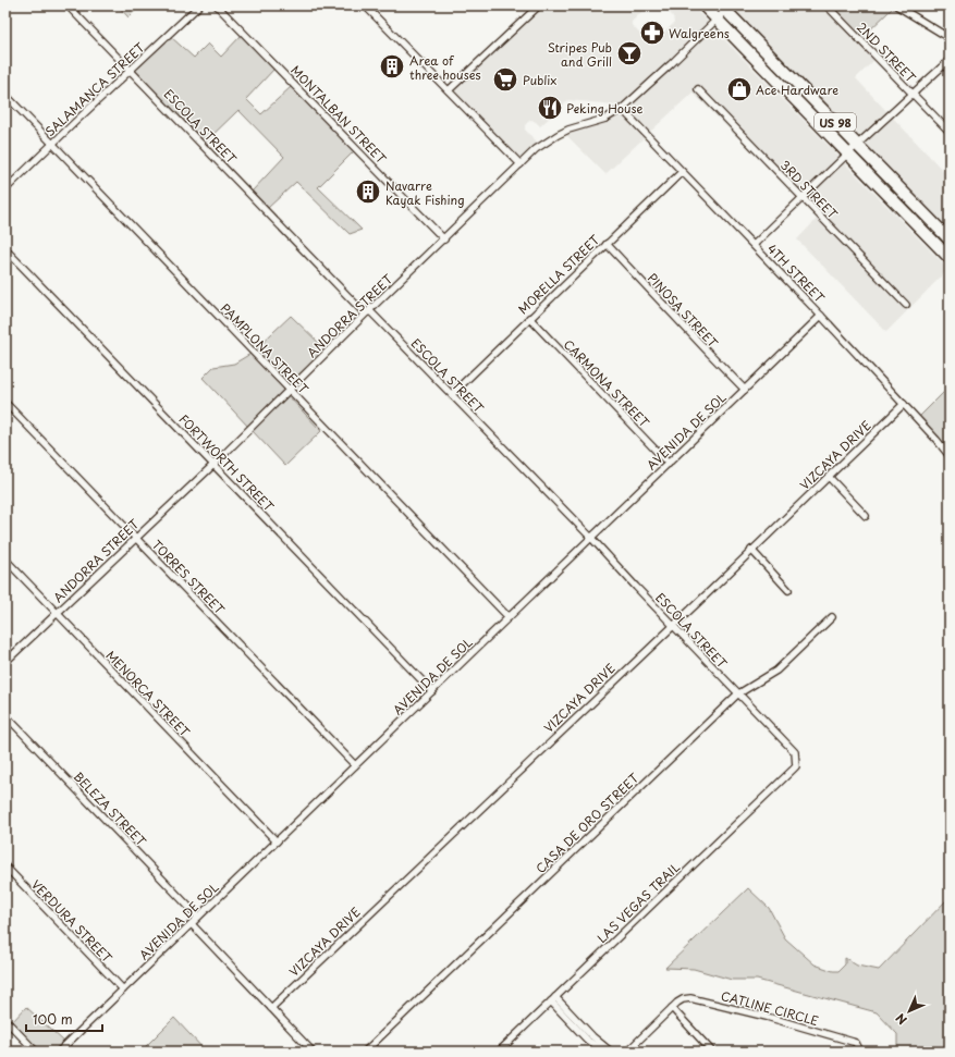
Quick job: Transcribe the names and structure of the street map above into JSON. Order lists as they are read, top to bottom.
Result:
{
  "streets": {
    "highway": ["US 98"],
    "street": [
      "2ND STREET",
      "SALAMANCA STREET",
      "MONTALBAN STREET",
      "ESCOLA STREET",
      "3RD STREET",
      "4TH STREET",
      "MORELLA STREET",
      "PINOSA STREET",
      "ANDORRA STREET",
      "PAMPLONA STREET",
      "CARMONA STREET",
      "AVENIDA DE SOL",
      "VIZCAYA DRIVE",
      "FORTWORTH STREET",
      "TORRES STREET",
      "MENORCA STREET",
      "BELEZA STREET",
      "CASA DE ORO STREET",
      "LAS VEGAS TRAIL",
      "VERDURA STREET",
      "CATLINE CIRCLE"
    ]
  },
  "crossings": [
    ["SALAMANCA STREET", "ESCOLA STREET"],
    ["SALAMANCA STREET", "PAMPLONA STREET"],
    ["MONTALBAN STREET", "ANDORRA STREET"],
    ["US 98", "ANDORRA STREET"],
    ["ESCOLA STREET", "MORELLA STREET"],
    ["ESCOLA STREET", "ANDORRA STREET"],
    ["ESCOLA STREET", "AVENIDA DE SOL"],
    ["ESCOLA STREET", "VIZCAYA DRIVE"],
    ["ESCOLA STREET", "CASA DE ORO STREET"],
    ["ESCOLA STREET", "LAS VEGAS TRAIL"],
    ["4TH STREET", "MORELLA STREET"],
    ["4TH STREET", "ANDORRA STREET"],
    ["4TH STREET", "AVENIDA DE SOL"],
    ["4TH STREET", "VIZCAYA DRIVE"],
    ["MORELLA STREET", "PINOSA STREET"],
    ["MORELLA STREET", "CARMONA STREET"],
    ["PINOSA STREET", "AVENIDA DE SOL"],
    ["ANDORRA STREET", "PAMPLONA STREET"],
    ["ANDORRA STREET", "FORTWORTH STREET"],
    ["ANDORRA STREET", "TORRES STREET"],
    ["ANDORRA STREET", "MENORCA STREET"],
    ["PAMPLONA STREET", "AVENIDA DE SOL"],
    ["CARMONA STREET", "AVENIDA DE SOL"],
    ["AVENIDA DE SOL", "FORTWORTH STREET"],
    ["AVENIDA DE SOL", "TORRES STREET"],
    ["AVENIDA DE SOL", "MENORCA STREET"],
    ["AVENIDA DE SOL", "BELEZA STREET"],
    ["AVENIDA DE SOL", "VERDURA STREET"]
  ],
  "places": {
    "pharmacy": ["Walgreens"],
    "bar": ["Stripes Pub and Grill"],
    "building": ["Area of three houses", "Navarre Kayak Fishing"],
    "supermarket": ["Publix"],
    "shop": ["Ace Hardware"],
    "restaurant": ["Peking House"]
  },
  "scale_bar": "100 m",
  "north": "bottom left"
}
